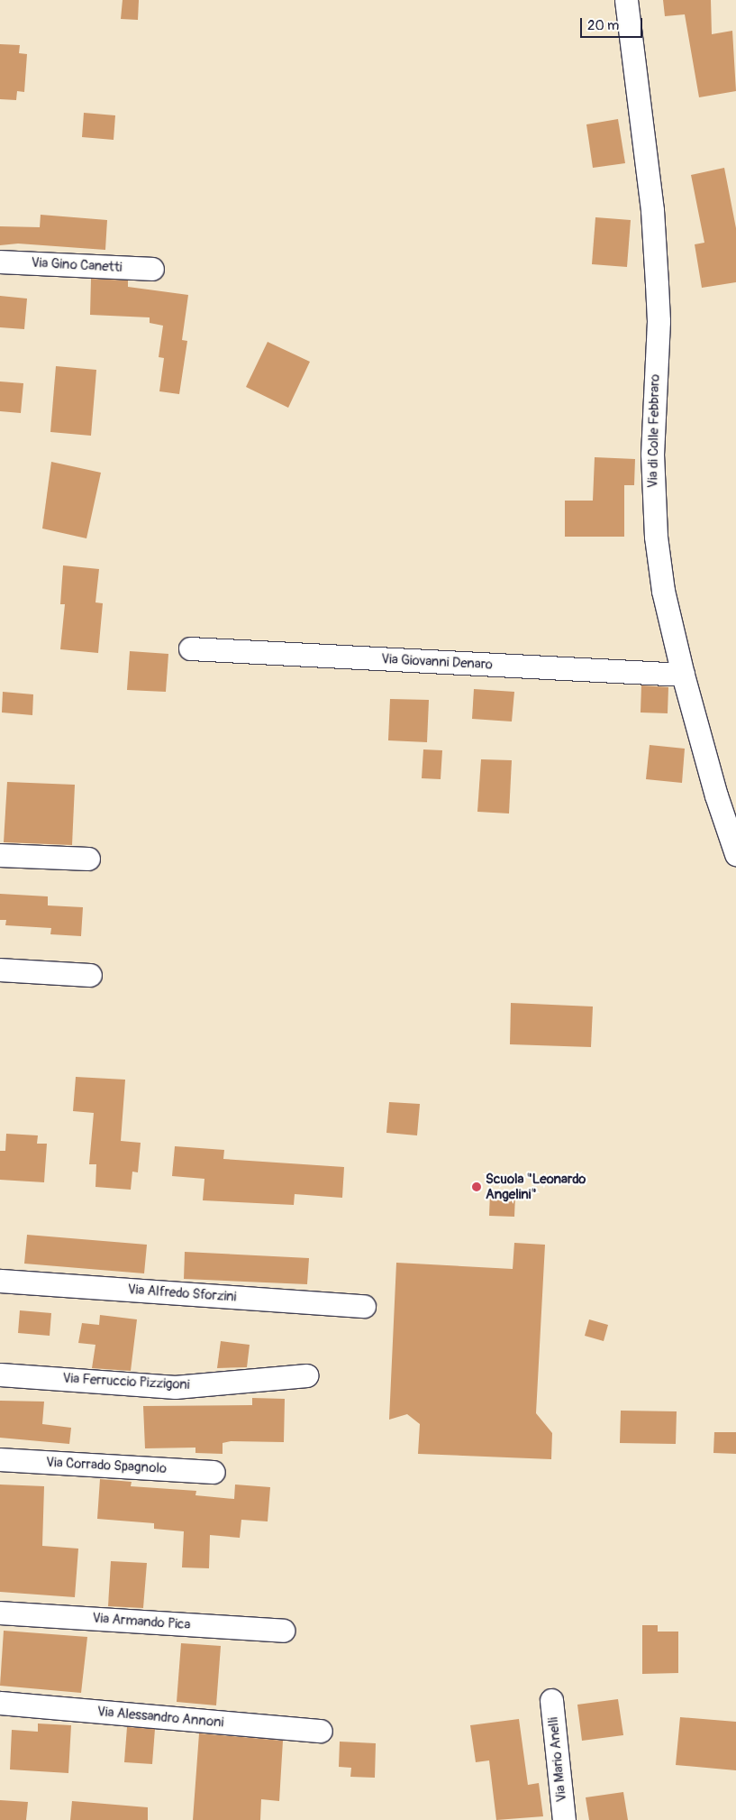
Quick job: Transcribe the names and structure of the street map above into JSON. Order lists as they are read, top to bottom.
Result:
{
  "streets": {
    "street": [
      "Via Gino Canetti",
      "Via di Colle Febbraro",
      "Via Giovanni Denaro",
      "Via Alfredo Sforzini",
      "Via Ferruccio Pizzigoni",
      "Via Corrado Spagnolo",
      "Via Armando Pica",
      "Via Alessandro Annoni",
      "Via Mario Anelli"
    ]
  },
  "crossings": [
    ["Via di Colle Febbraro", "Via Giovanni Denaro"]
  ],
  "places": ["Scuola \"Leonardo Angelini\""],
  "scale_bar": "20 m"
}
